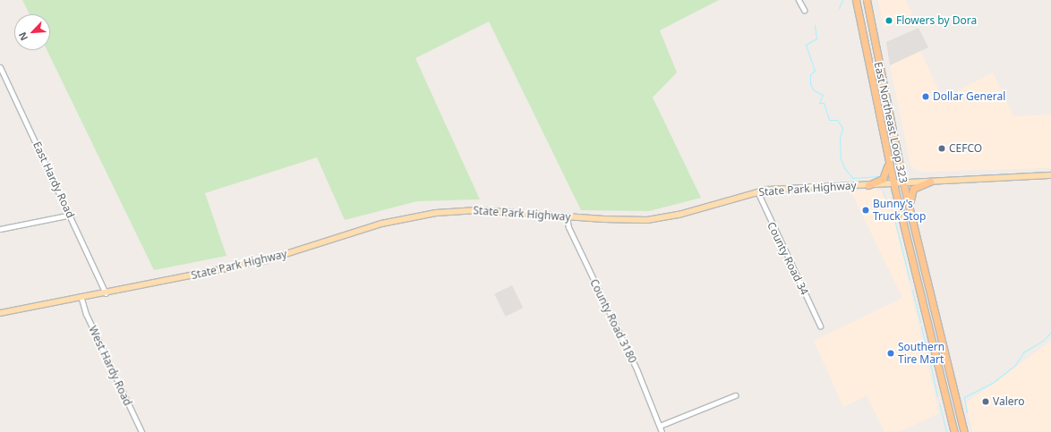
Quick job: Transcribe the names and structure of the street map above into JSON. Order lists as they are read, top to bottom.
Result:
{
  "streets": {
    "highway": ["East Northeast Loop 323"],
    "main road": ["State Park Highway"],
    "street": [
      "East Hardy Road",
      "County Road 34",
      "County Road 3180",
      "West Hardy Road"
    ]
  },
  "crossings": [
    ["East Northeast Loop 323", "State Park Highway"],
    ["East Hardy Road", "State Park Highway"],
    ["State Park Highway", "County Road 34"],
    ["State Park Highway", "County Road 3180"],
    ["State Park Highway", "West Hardy Road"]
  ],
  "places": [
    "Flowers by Dora",
    "Dollar General",
    "CEFCO",
    "Bunny's Truck Stop",
    "Southern Tire Mart",
    "Valero"
  ],
  "north": "bottom left"
}
